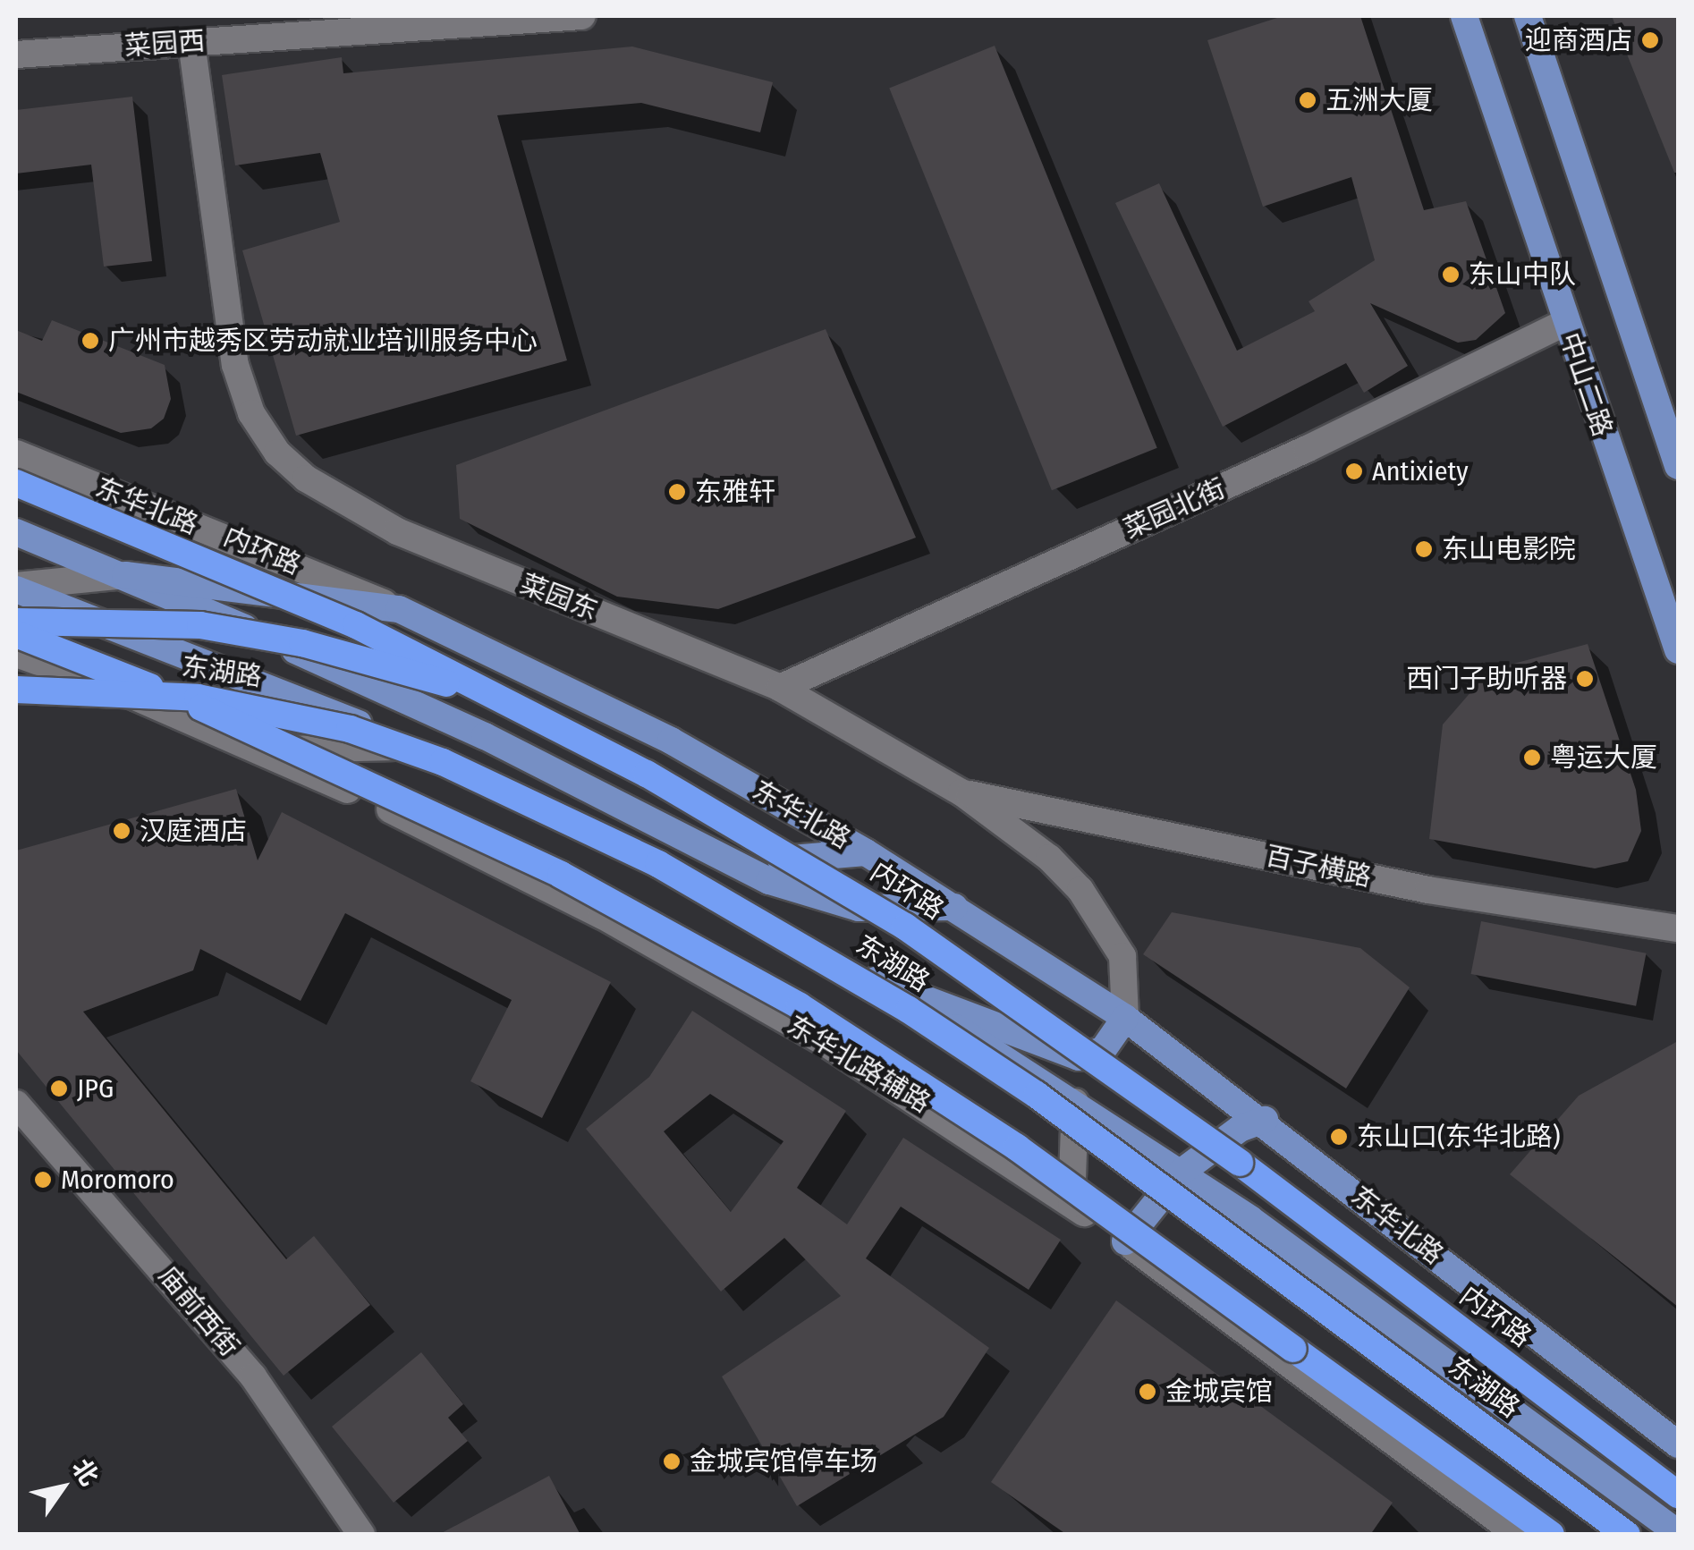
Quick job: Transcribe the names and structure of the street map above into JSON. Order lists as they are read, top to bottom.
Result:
{
  "streets": {
    "highway": ["内环路", "东湖路"],
    "main road": ["中山二路", "东华北路"],
    "street": [
      "菜园西",
      "菜园北街",
      "菜园东",
      "百子横路",
      "东华北路辅路",
      "庙前西街"
    ]
  },
  "crossings": [
    ["菜园西", "菜园东"],
    ["中山二路", "菜园北街"],
    ["东华北路", "菜园东"],
    ["菜园北街", "菜园东"],
    ["内环路", "东湖路"],
    ["菜园东", "百子横路"]
  ],
  "places": [
    "迎商酒店",
    "五洲大厦",
    "东山中队",
    "广州市越秀区劳动就业培训服务中心",
    "Antixiety",
    "东雅轩",
    "东山电影院",
    "西门子助听器",
    "粤运大厦",
    "汉庭酒店",
    "JPG",
    "东山口(东华北路)",
    "Moromoro",
    "金城宾馆",
    "金城宾馆停车场"
  ],
  "north": "top right"
}
